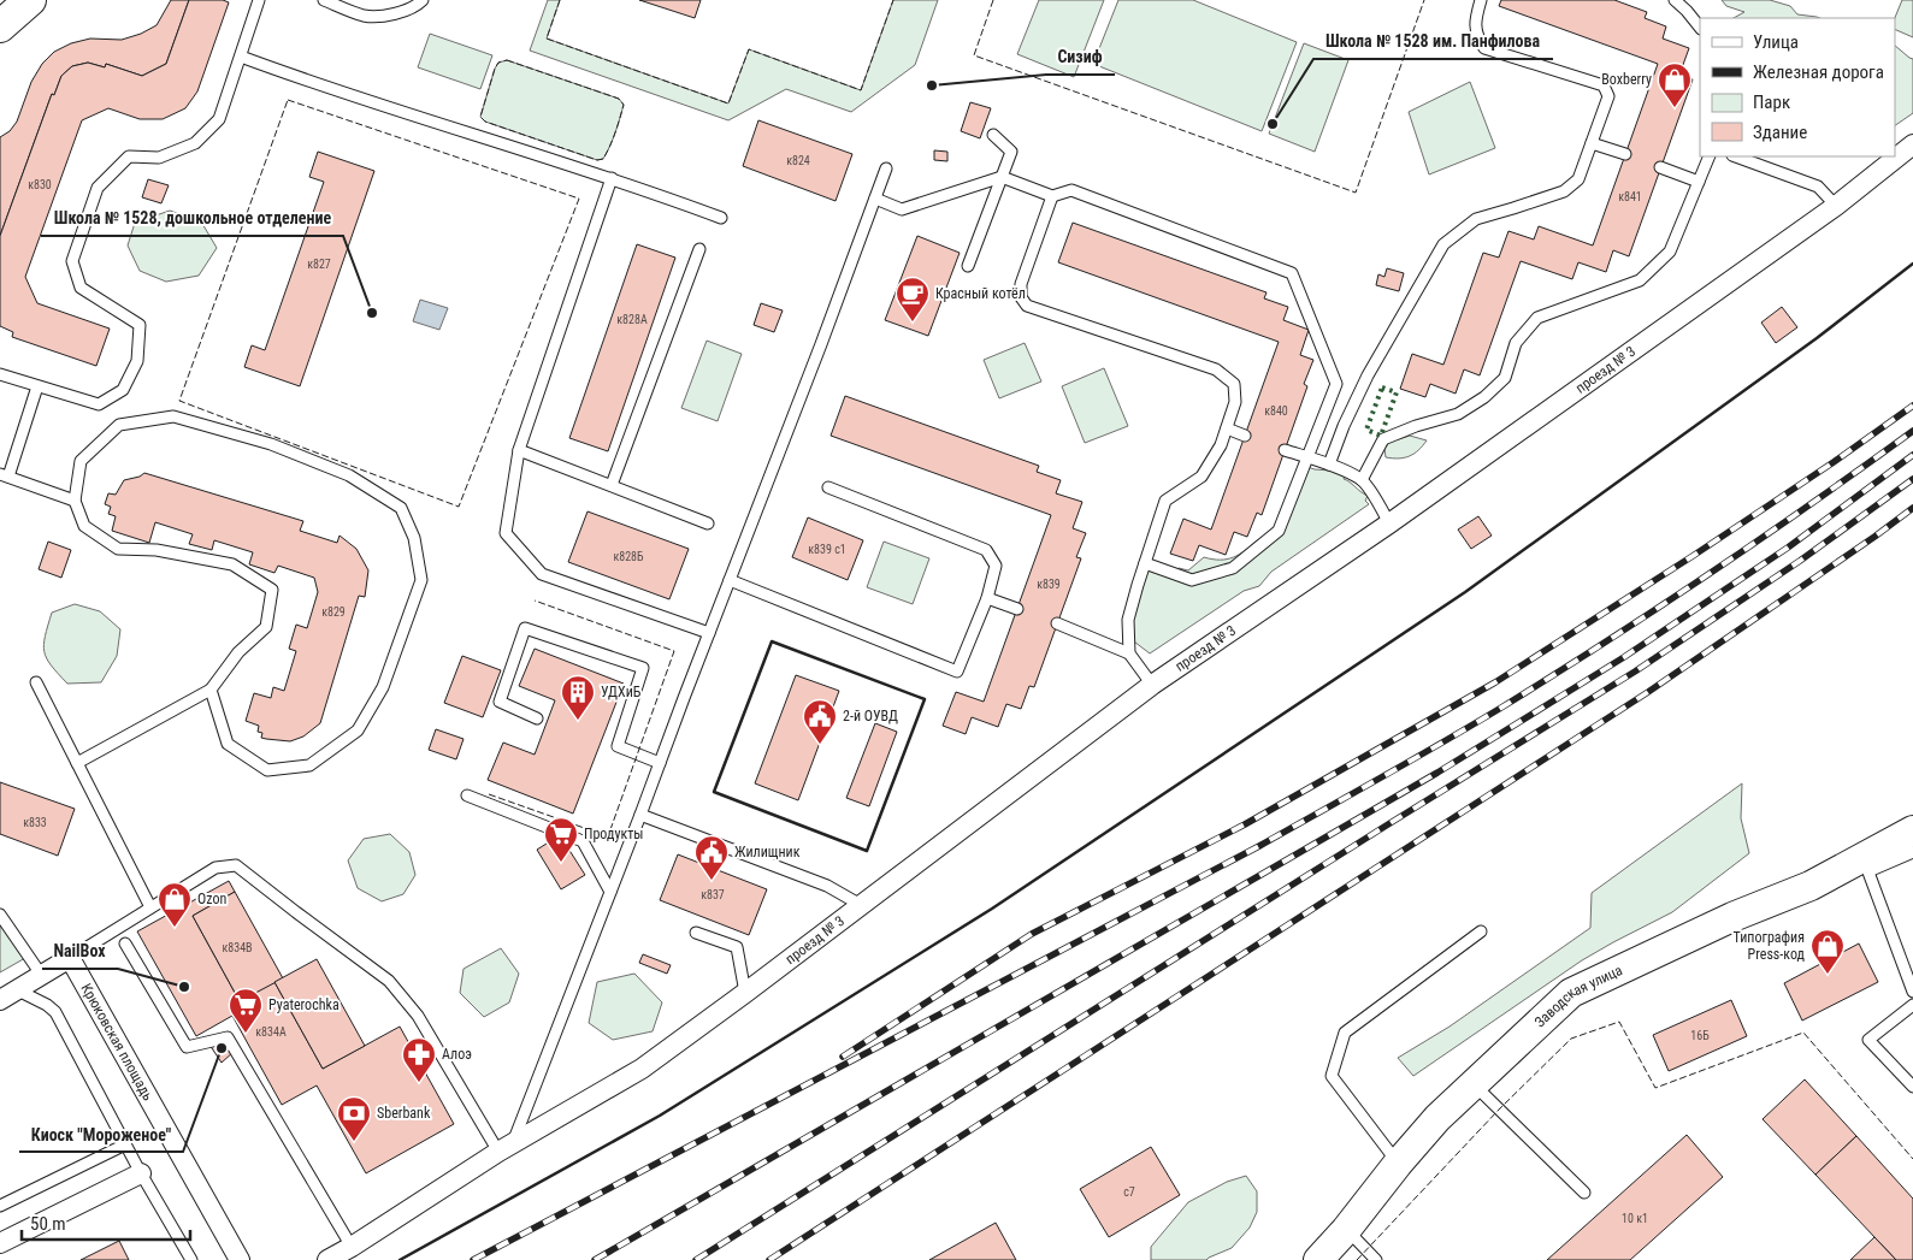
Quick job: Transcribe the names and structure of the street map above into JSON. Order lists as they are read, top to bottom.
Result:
{
  "streets": {
    "main road": ["Заводская улица"],
    "street": ["проезд № 3", "Крюковская площадь"]
  },
  "places": {
    "other": [
      "Сизиф",
      "Школа № 1528 им. Панфилова",
      "Школа № 1528, дошкольное отделение",
      "NailBox",
      "Киоск \"Мороженое\""
    ],
    "shop": ["Boxberry", "Ozon", "Типография Press-код"],
    "cafe": ["Красный котёл"],
    "building": ["УДХиБ"],
    "public building": ["2-й ОУВД", "Жилищник"],
    "supermarket": ["Продукты", "Pyaterochka"],
    "pharmacy": ["Алоэ"],
    "bank": ["Sberbank"]
  },
  "house_numbers": [
    "к824",
    "к830",
    "к841",
    "к827",
    "к828А",
    "к840",
    "к839 с1",
    "к828Б",
    "к839",
    "к829",
    "к833",
    "к837",
    "к834В",
    "к834А",
    "16Б",
    "с7",
    "10 к1"
  ],
  "legend": [
    "Улица",
    "Железная дорога",
    "Парк",
    "Здание"
  ],
  "scale_bar": "50 m"
}
